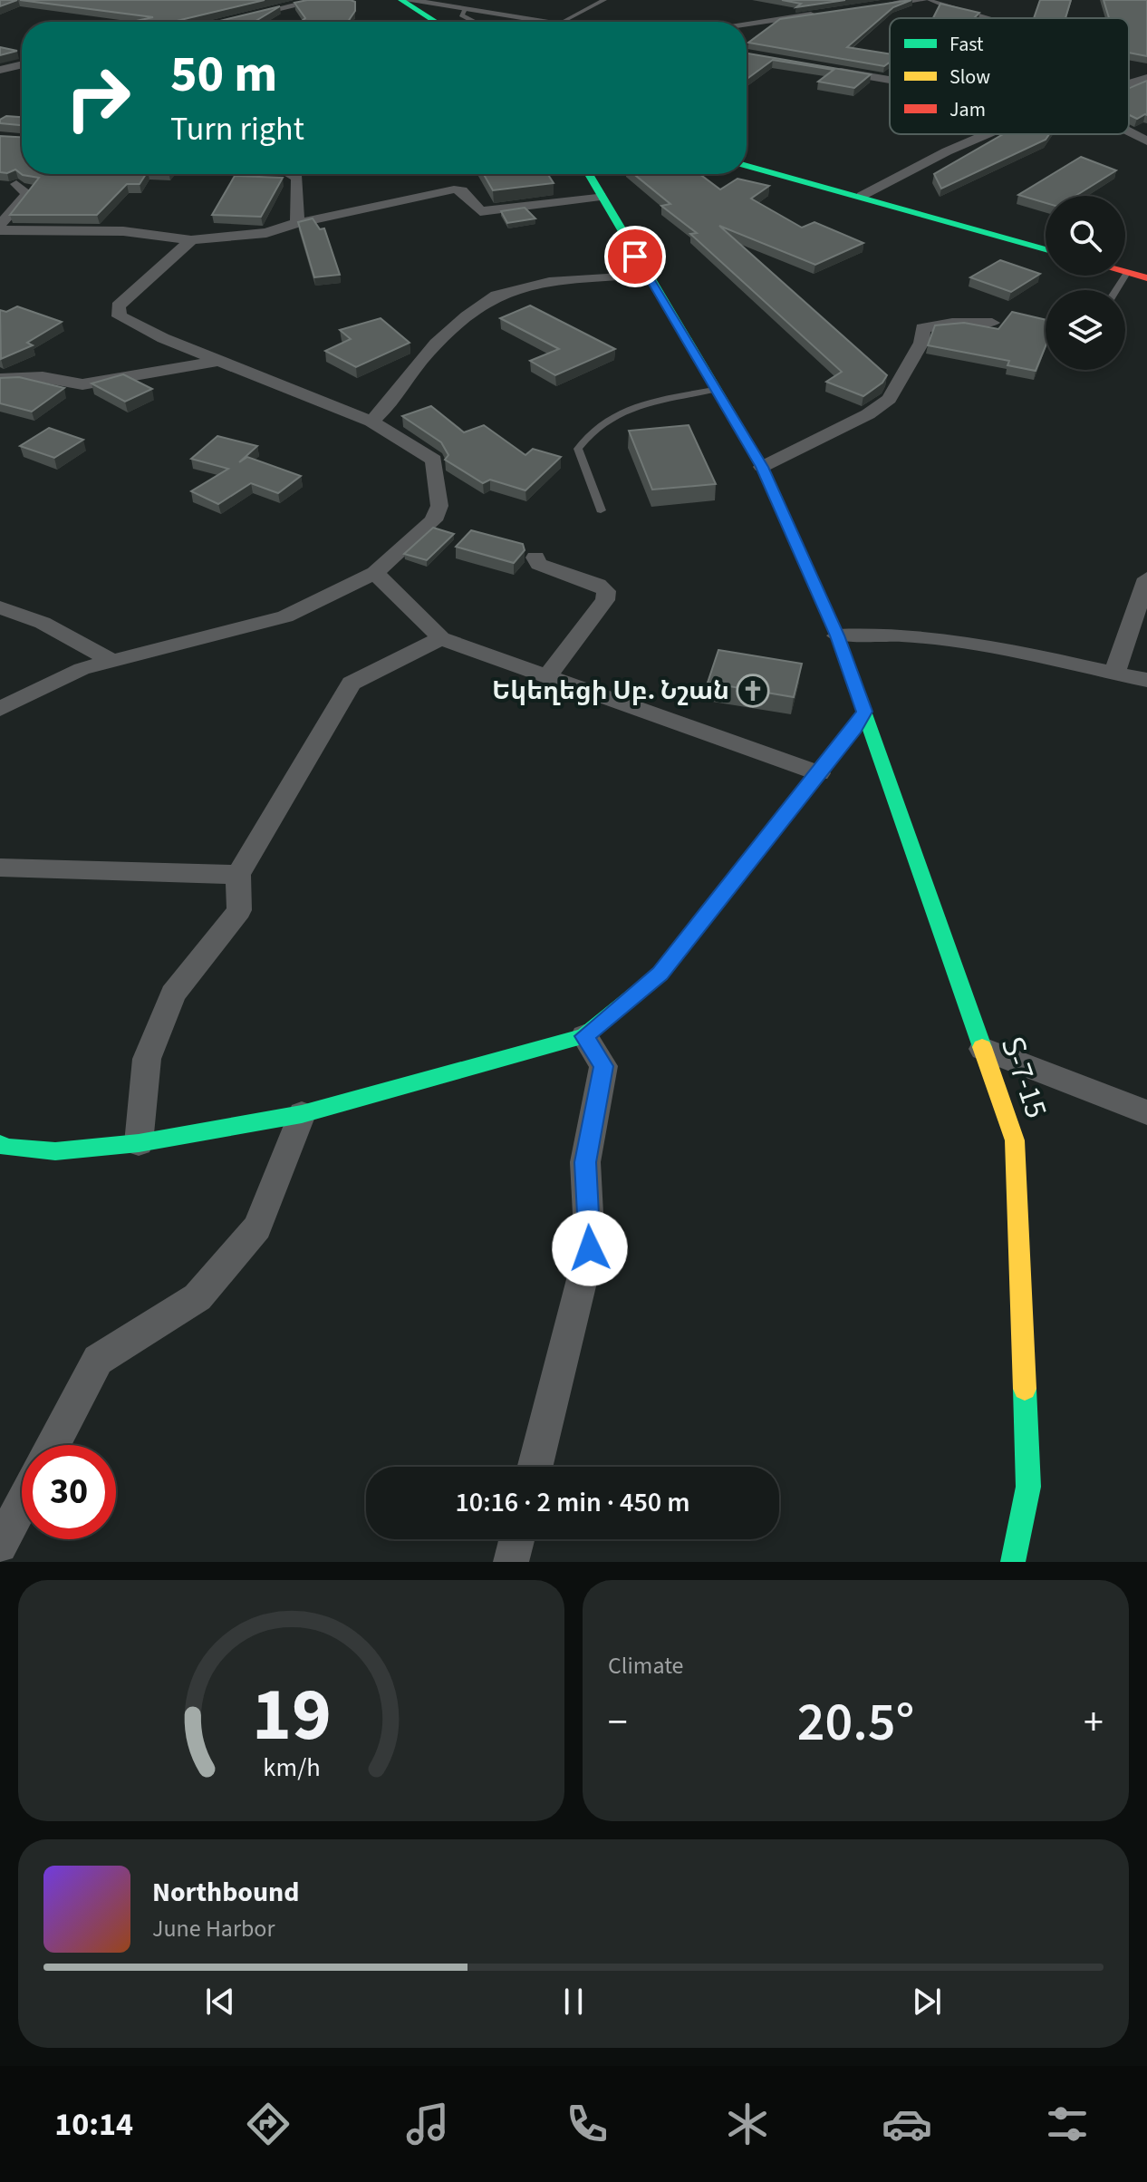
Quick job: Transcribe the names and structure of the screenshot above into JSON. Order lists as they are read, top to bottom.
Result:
{
  "streets": {
    "street": ["Տ-7-15"]
  },
  "places": {
    "church": ["Եկեղեցի Սբ. Նշան"]
  },
  "legend": ["Fast", "Slow", "Jam"],
  "page": {
    "turn": ["50 m", "Turn right"],
    "limit": "30",
    "trip": "10:16 · 2 min · 450 m",
    "tile": "Climate",
    "heat": ["−", "20.5°", "+"],
    "song": ["Northbound", "June Harbor"],
    "tabs": "10:14",
    "gauge": ["19", "km/h"]
  }
}
